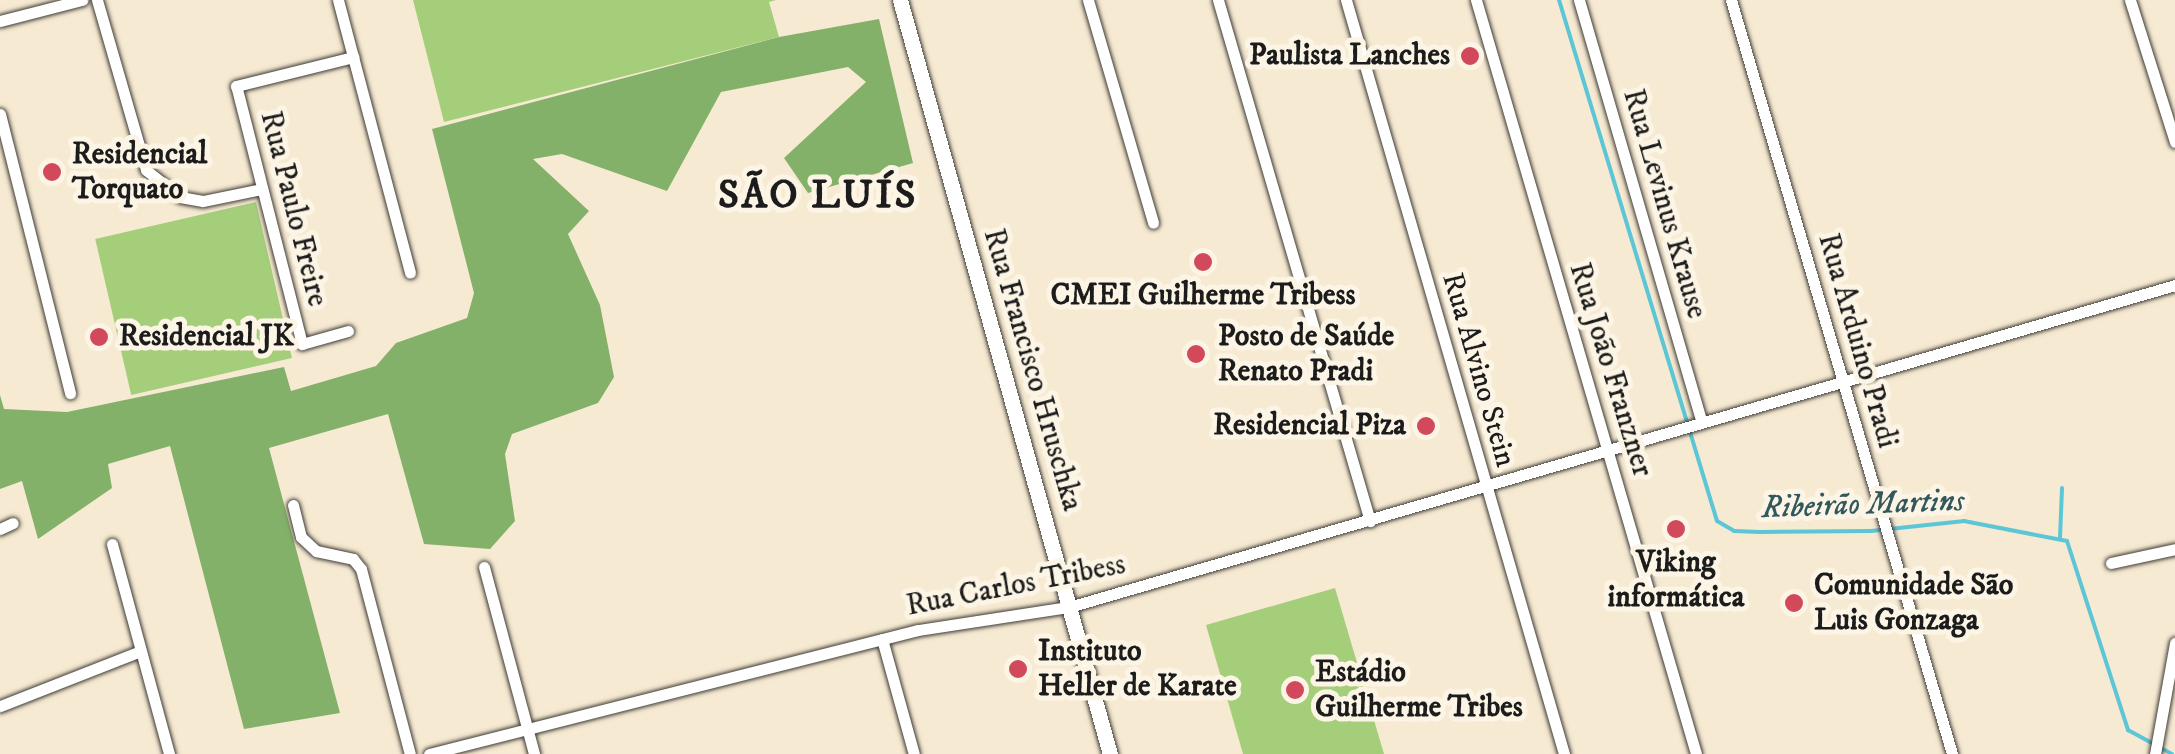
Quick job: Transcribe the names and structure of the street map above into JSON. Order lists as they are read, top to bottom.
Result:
{
  "streets": {
    "main road": ["Rua Francisco Hruschka"],
    "street": [
      "Rua Levinus Krause",
      "Rua Paulo Freire",
      "Rua Arduino Pradi",
      "Rua Alvino Stein",
      "Rua João Franzner",
      "Rua Carlos Tribess"
    ]
  },
  "crossings": [
    ["Rua Levinus Krause", "Rua Carlos Tribess"],
    ["Rua Arduino Pradi", "Rua Carlos Tribess"],
    ["Rua Francisco Hruschka", "Rua Carlos Tribess"],
    ["Rua Alvino Stein", "Rua Carlos Tribess"],
    ["Rua João Franzner", "Rua Carlos Tribess"]
  ],
  "districts": ["SÃO LUÍS"],
  "water": ["Ribeirão Martins"],
  "places": [
    "Paulista Lanches",
    "Residencial Torquato",
    "CMEI Guilherme Tribess",
    "Residencial JK",
    "Posto de Saúde Renato Pradi",
    "Residencial Piza",
    "Viking informática",
    "Comunidade São Luis Gonzaga",
    "Instituto Heller de Karate",
    "Estádio Guilherme Tribes"
  ]
}
